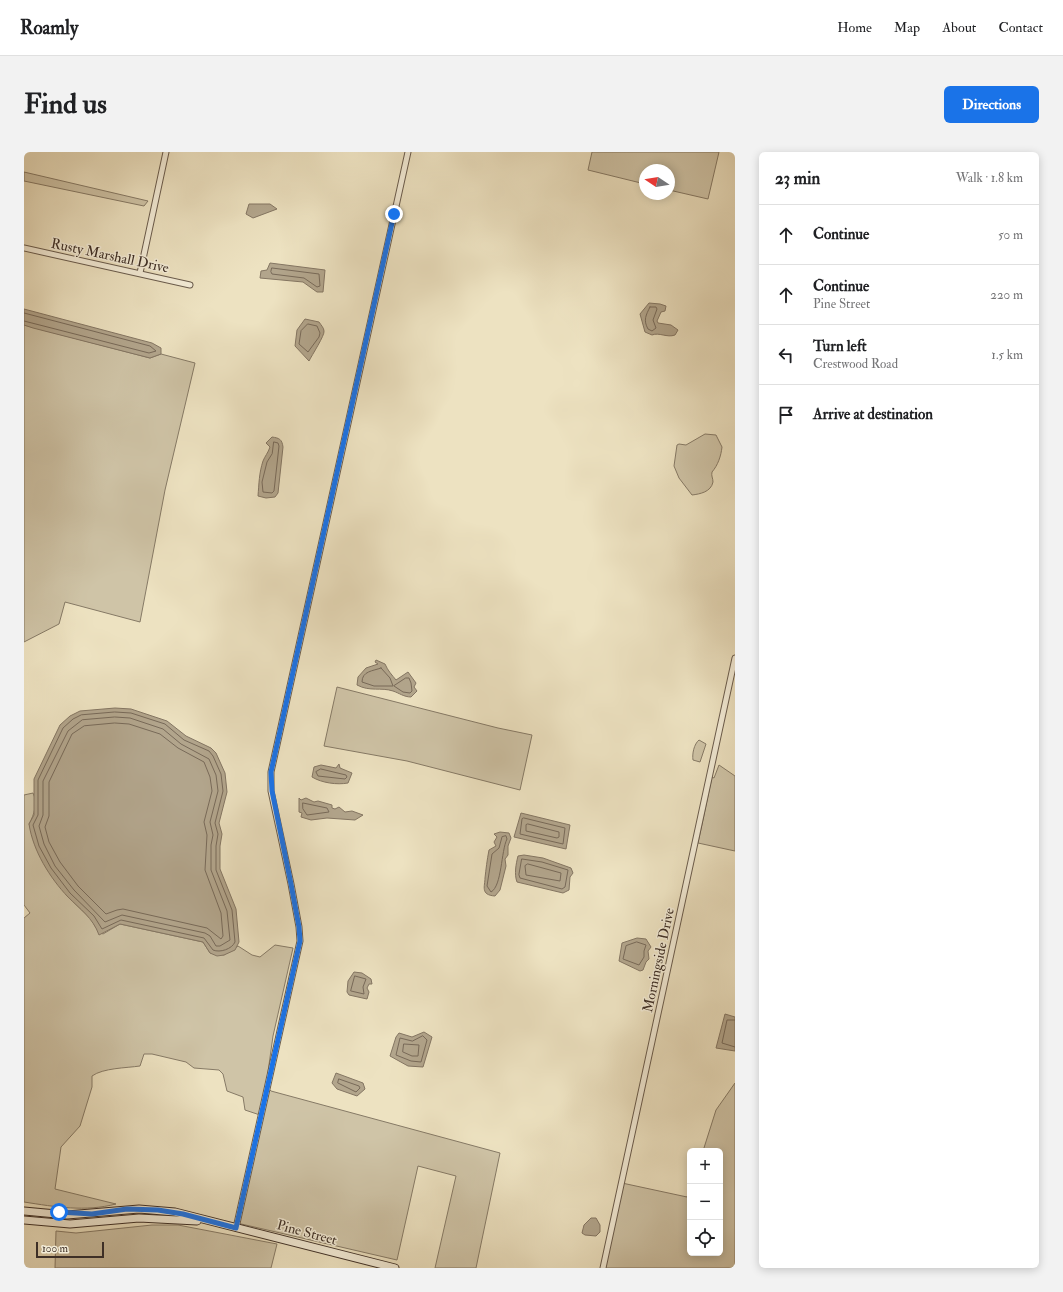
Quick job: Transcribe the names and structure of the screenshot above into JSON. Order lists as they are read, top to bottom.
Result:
{
  "streets": {
    "main road": ["Pine Street"],
    "street": ["Rusty Marshall Drive", "Morningside Drive"]
  },
  "scale_bar": "100 m",
  "north": "left",
  "page": {
    "header": "Roamly",
    "nav": [
      "Home",
      "Map",
      "About",
      "Contact"
    ],
    "buttons": "Directions",
    "title": "Find us",
    "heading": ["23 min", "Walk · 1.8 km"],
    "list": [
      ["Continue", "50 m"],
      ["Continue", "Pine Street", "220 m"],
      ["Turn left", "Crestwood Road", "1.5 km"],
      "Arrive at destination"
    ],
    "map_buttons": ["+", "−"],
    "scale": "100 m"
  }
}
